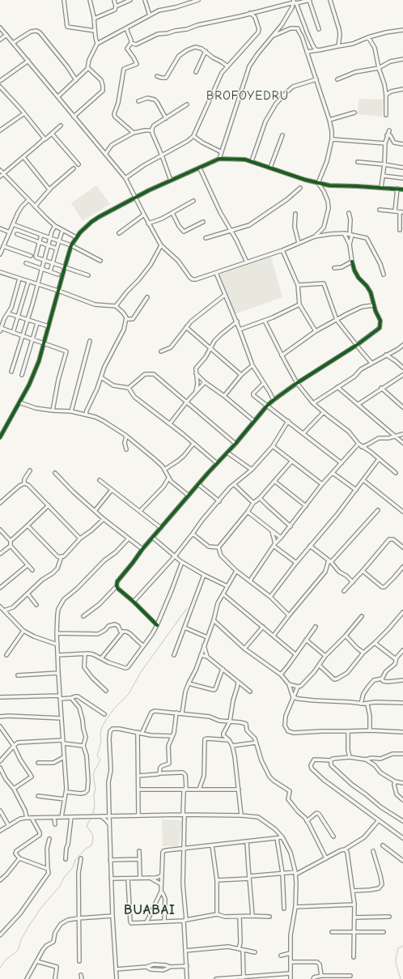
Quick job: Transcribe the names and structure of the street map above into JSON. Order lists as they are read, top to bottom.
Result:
{
  "districts": ["BROFOYEDRU", "BUABAI"]
}
